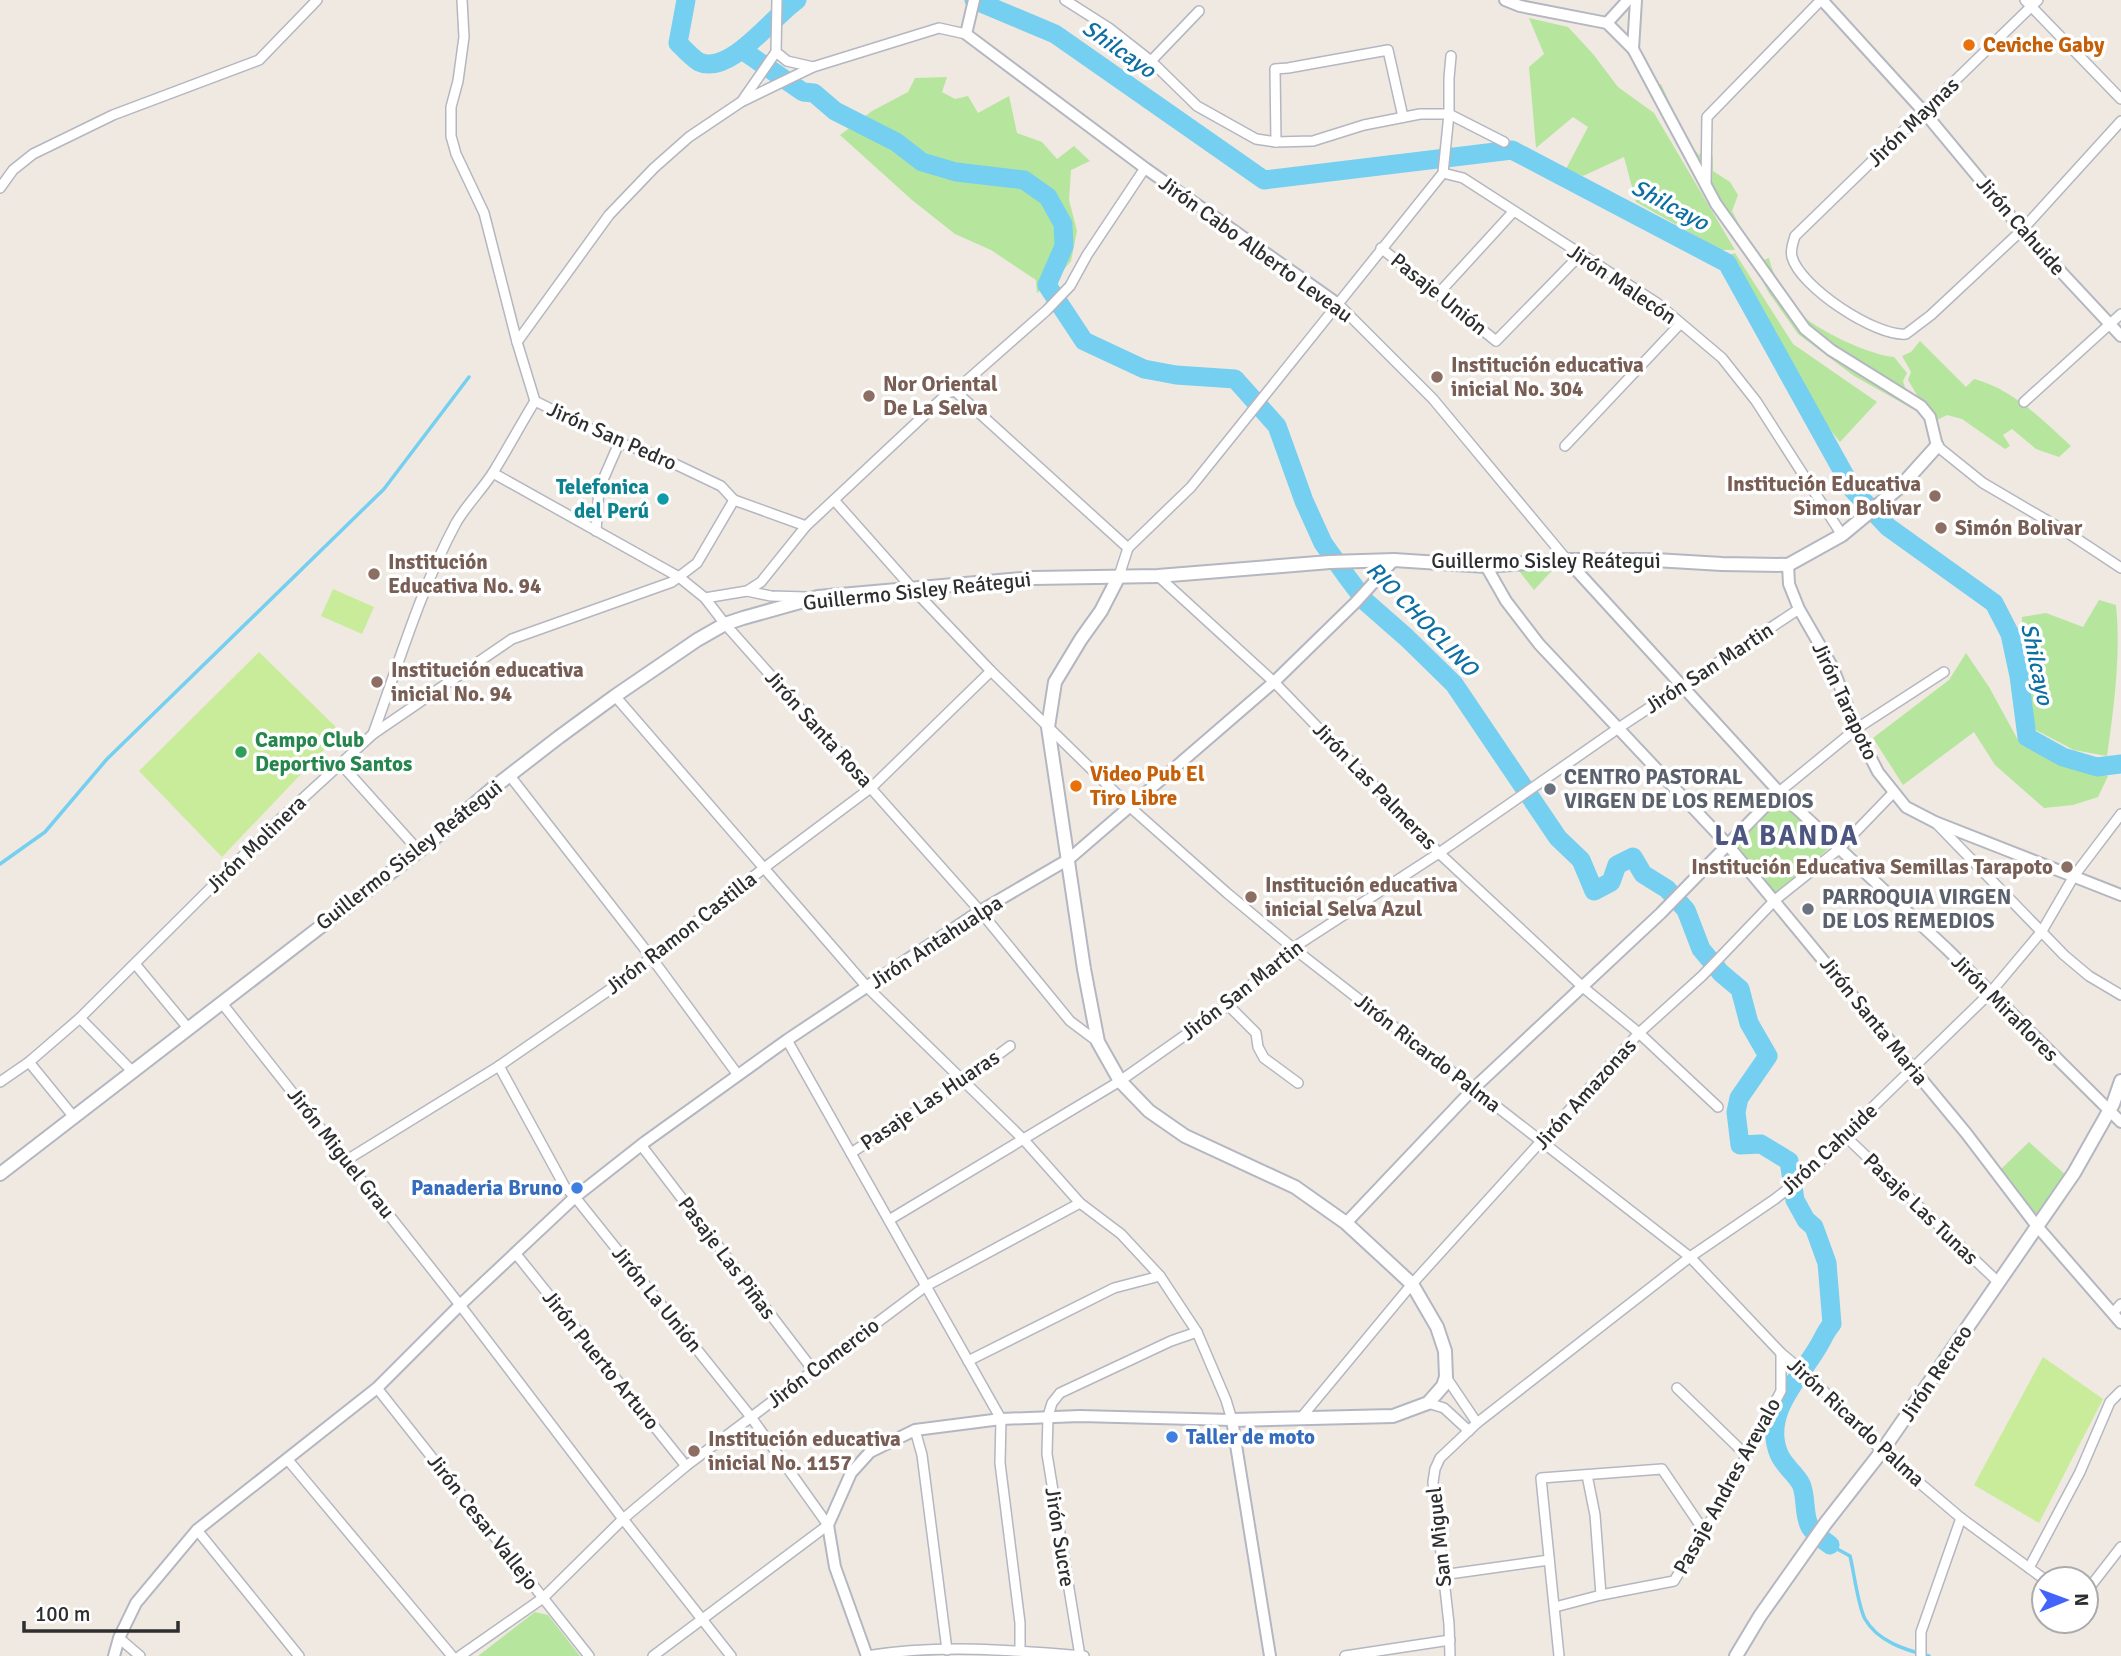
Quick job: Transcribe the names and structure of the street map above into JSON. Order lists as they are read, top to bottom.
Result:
{
  "streets": {
    "main road": ["Guillermo Sisley Reátegui", "Jirón Recreo"],
    "street": [
      "Jirón Maynas",
      "Jirón Cahuide",
      "Jirón Cabo Alberto Leveau",
      "Jirón Malecón",
      "Pasaje Unión",
      "Jirón San Pedro",
      "Jirón San Martin",
      "Jirón Tarapoto",
      "Jirón Santa Rosa",
      "Jirón Las Palmeras",
      "Jirón Molinera",
      "Jirón Ramon Castilla",
      "Jirón Antahualpa",
      "Jirón Miraflores",
      "Jirón Santa Maria",
      "Jirón Ricardo Palma",
      "Jirón Amazonas",
      "Pasaje Las Huaras",
      "Jirón Miguel Grau",
      "Pasaje Las Tunas",
      "Pasaje Las Piñas",
      "Jirón La Unión",
      "Jirón Puerto Arturo",
      "Jirón Comercio",
      "Pasaje Andres Arevalo",
      "Jirón Cesar Vallejo",
      "Jirón Sucre",
      "San Miguel"
    ]
  },
  "crossings": [
    ["Jirón Maynas", "Jirón Cahuide"],
    ["Jirón Cahuide", "Jirón Tarapoto"],
    ["Jirón Cahuide", "Jirón Miraflores"],
    ["Jirón Cahuide", "Jirón Santa Maria"],
    ["Jirón Cahuide", "Jirón Ricardo Palma"],
    ["Jirón Cahuide", "Pasaje Las Tunas"],
    ["Jirón Cahuide", "San Miguel"],
    ["Jirón Cabo Alberto Leveau", "Guillermo Sisley Reátegui"],
    ["Jirón Cabo Alberto Leveau", "Jirón San Martin"],
    ["Jirón Cabo Alberto Leveau", "Jirón Miraflores"],
    ["Jirón Malecón", "Pasaje Unión"],
    ["Jirón Malecón", "Guillermo Sisley Reátegui"],
    ["Jirón San Pedro", "Jirón Molinera"],
    ["Guillermo Sisley Reátegui", "Jirón Tarapoto"],
    ["Guillermo Sisley Reátegui", "Jirón Santa Rosa"],
    ["Guillermo Sisley Reátegui", "Jirón Las Palmeras"],
    ["Guillermo Sisley Reátegui", "Jirón Antahualpa"],
    ["Guillermo Sisley Reátegui", "Jirón Santa Maria"],
    ["Guillermo Sisley Reátegui", "Jirón Ricardo Palma"],
    ["Guillermo Sisley Reátegui", "Jirón Miguel Grau"],
    ["Jirón San Martin", "Jirón Tarapoto"],
    ["Jirón San Martin", "Jirón Las Palmeras"],
    ["Jirón San Martin", "Jirón Miraflores"],
    ["Jirón San Martin", "Jirón Santa Maria"],
    ["Jirón San Martin", "Jirón Ricardo Palma"],
    ["Jirón Tarapoto", "Jirón Amazonas"],
    ["Jirón Santa Rosa", "Jirón Molinera"],
    ["Jirón Santa Rosa", "Jirón Ramon Castilla"],
    ["Jirón Santa Rosa", "Jirón Antahualpa"],
    ["Jirón Las Palmeras", "Jirón Antahualpa"],
    ["Jirón Las Palmeras", "Jirón Amazonas"],
    ["Jirón Ramon Castilla", "Jirón Ricardo Palma"],
    ["Jirón Ramon Castilla", "Jirón Miguel Grau"],
    ["Jirón Ramon Castilla", "Jirón La Unión"],
    ["Jirón Antahualpa", "Jirón Ricardo Palma"],
    ["Jirón Antahualpa", "Jirón Miguel Grau"],
    ["Jirón Antahualpa", "Pasaje Las Piñas"],
    ["Jirón Antahualpa", "Jirón La Unión"],
    ["Jirón Antahualpa", "Jirón Puerto Arturo"],
    ["Jirón Antahualpa", "Jirón Cesar Vallejo"],
    ["Jirón Miraflores", "Jirón Amazonas"],
    ["Jirón Miraflores", "Jirón Recreo"],
    ["Jirón Santa Maria", "Jirón Amazonas"],
    ["Jirón Santa Maria", "Jirón Recreo"],
    ["Jirón Ricardo Palma", "Jirón Amazonas"],
    ["Jirón Ricardo Palma", "Jirón Recreo"],
    ["Jirón Ricardo Palma", "Pasaje Andres Arevalo"],
    ["Jirón Miguel Grau", "Jirón Comercio"],
    ["Pasaje Las Tunas", "Jirón Recreo"],
    ["Pasaje Las Piñas", "Jirón Comercio"],
    ["Jirón La Unión", "Jirón Comercio"],
    ["Jirón Puerto Arturo", "Jirón Comercio"],
    ["Jirón Comercio", "Jirón Cesar Vallejo"]
  ],
  "districts": ["LA BANDA"],
  "water": ["Shilcayo", "RIO CHOCLINO"],
  "places": [
    "Ceviche Gaby",
    "Institución educativa inicial No. 304",
    "Nor Oriental De La Selva",
    "Institución Educativa Simon Bolivar",
    "Telefonica del Perú",
    "Simón Bolivar",
    "Institución Educativa No. 94",
    "Institución educativa inicial No. 94",
    "Campo Club Deportivo Santos",
    "Video Pub El Tiro Libre",
    "CENTRO PASTORAL VIRGEN DE LOS REMEDIOS",
    "Institución Educativa Semillas Tarapoto",
    "Institución educativa inicial Selva Azul",
    "PARROQUIA VIRGEN DE LOS REMEDIOS",
    "Panaderia Bruno",
    "Taller de moto",
    "Institución educativa inicial No. 1157"
  ],
  "scale_bar": "100 m",
  "north": "right"
}
